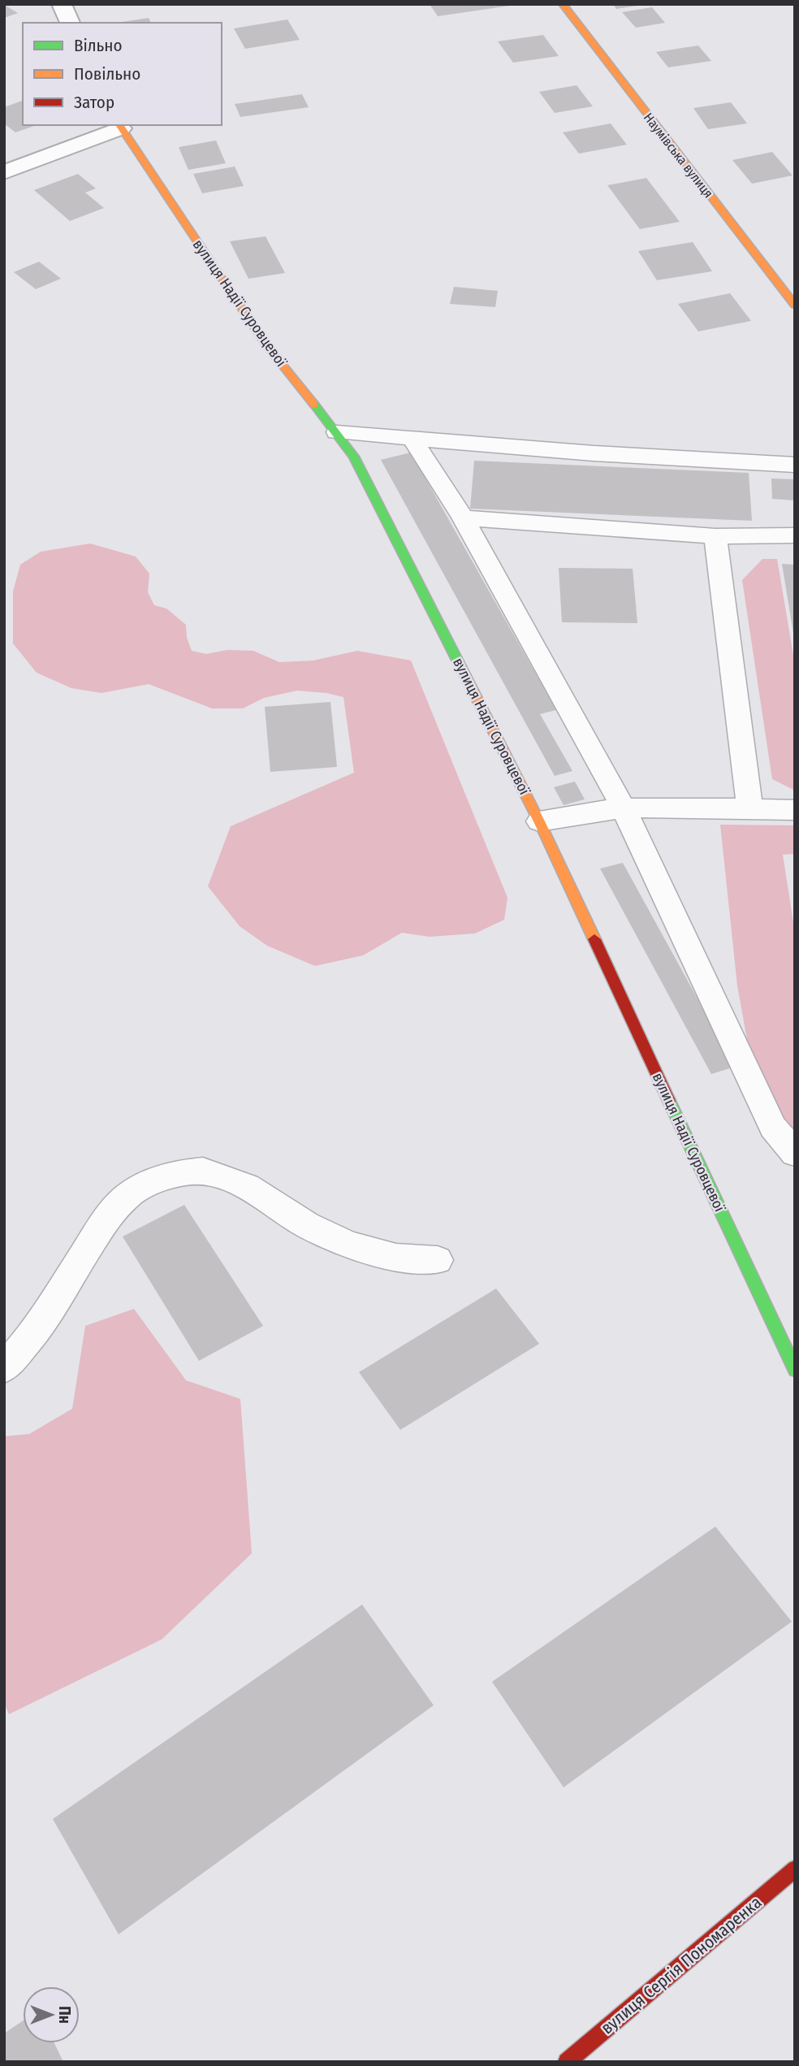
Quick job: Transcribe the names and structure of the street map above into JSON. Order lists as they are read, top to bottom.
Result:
{
  "streets": {
    "street": ["Наумівська вулиця", "вулиця Надії Суровцевої", "вулиця Сергія Пономаренка"]
  },
  "legend": ["Вільно", "Повільно", "Затор"],
  "north": "right"
}
